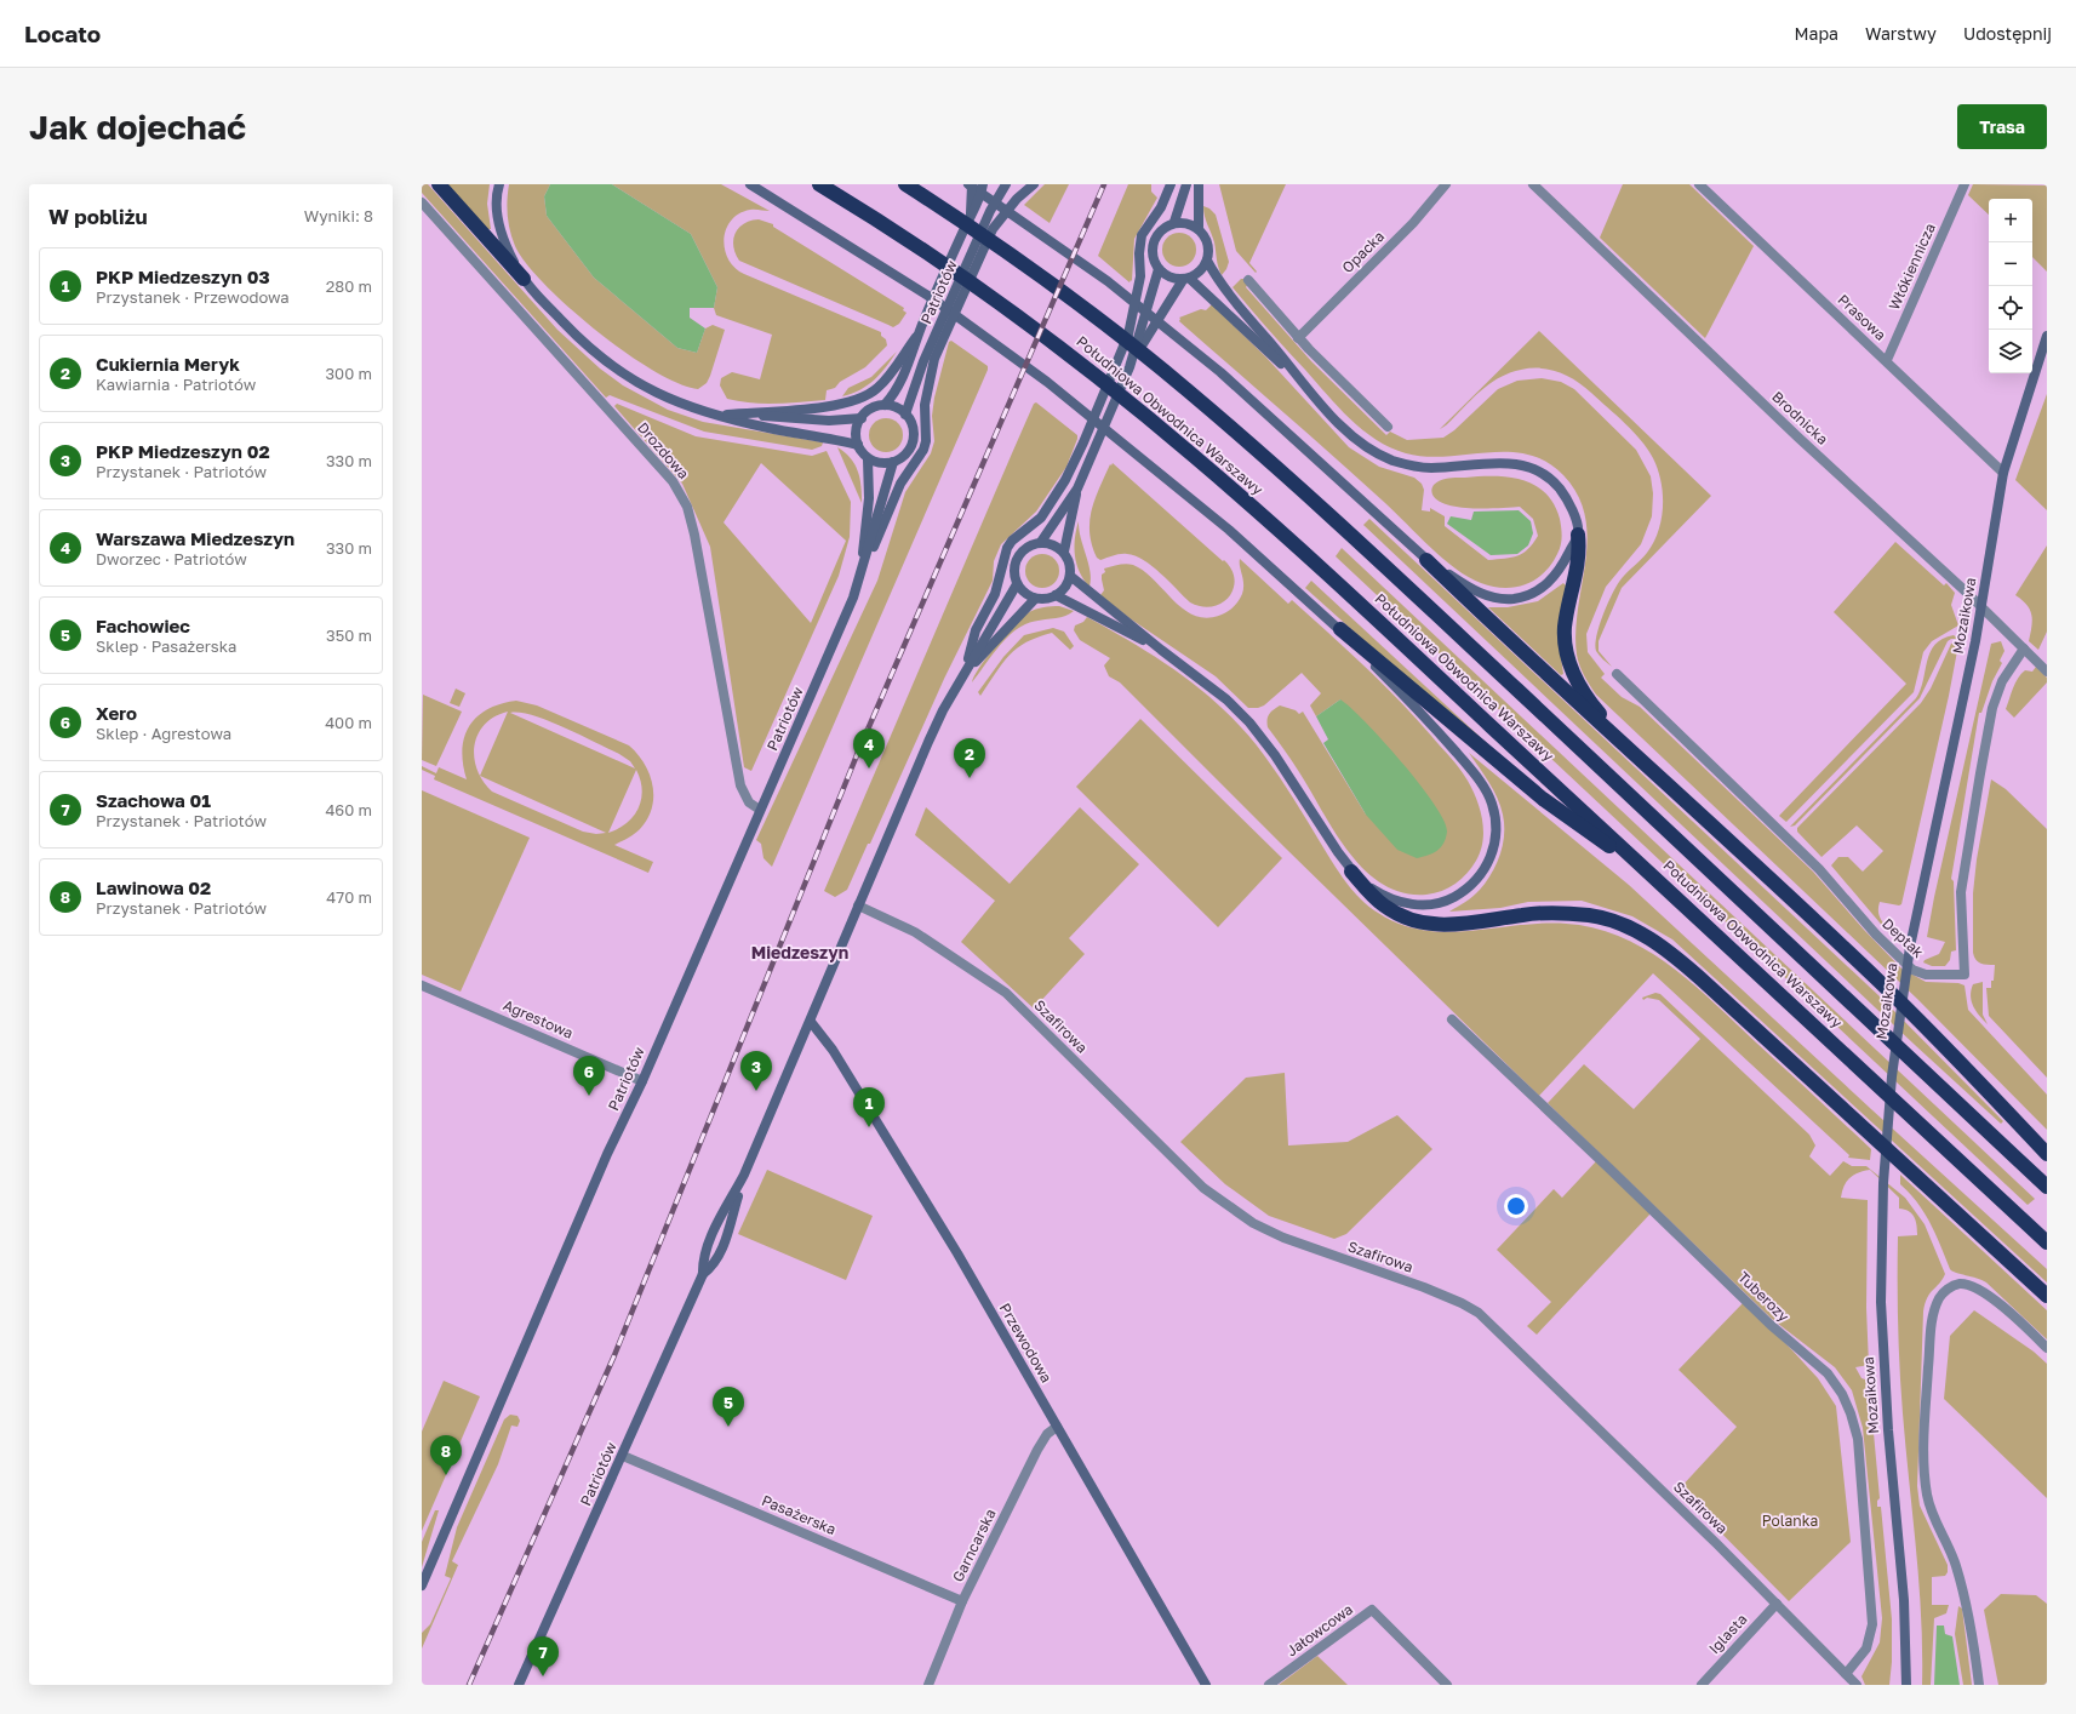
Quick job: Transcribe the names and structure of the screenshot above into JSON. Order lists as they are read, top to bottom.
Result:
{
  "streets": {
    "highway": ["Południowa Obwodnica Warszawy"],
    "main road": ["Patriotów", "Mozaikowa", "Przewodowa"],
    "street": [
      "Opacka",
      "Włókiennicza",
      "Prasowa",
      "Brodnicka",
      "Drozdowa",
      "Deptak",
      "Agrestowa",
      "Szafirowa",
      "Tuberozy",
      "Pasażerska",
      "Garncarska",
      "Jałowcowa",
      "Iglasta"
    ]
  },
  "crossings": [
    ["Włókiennicza", "Prasowa"],
    ["Patriotów", "Drozdowa"],
    ["Patriotów", "Agrestowa"],
    ["Patriotów", "Szafirowa"],
    ["Patriotów", "Przewodowa"],
    ["Patriotów", "Pasażerska"],
    ["Prasowa", "Mozaikowa"],
    ["Brodnicka", "Mozaikowa"],
    ["Brodnicka", "Deptak"],
    ["Szafirowa", "Tuberozy"],
    ["Szafirowa", "Iglasta"],
    ["Przewodowa", "Garncarska"],
    ["Pasażerska", "Garncarska"]
  ],
  "districts": ["Miedzeszyn"],
  "parks": ["Polanka"],
  "page": {
    "header": "Locato",
    "nav": ["Mapa", "Warstwy", "Udostępnij"],
    "buttons": "Trasa",
    "title": "Jak dojechać",
    "heading": ["W pobliżu", "Wyniki: 8"],
    "map_buttons": ["+", "−"],
    "list": [
      {
        "mark": "1",
        "name": "PKP Miedzeszyn 03",
        "note": "Przystanek · Przewodowa",
        "value": "280 m"
      },
      {
        "mark": "2",
        "name": "Cukiernia Meryk",
        "note": "Kawiarnia · Patriotów",
        "value": "300 m"
      },
      {
        "mark": "3",
        "name": "PKP Miedzeszyn 02",
        "note": "Przystanek · Patriotów",
        "value": "330 m"
      },
      {
        "mark": "4",
        "name": "Warszawa Miedzeszyn",
        "note": "Dworzec · Patriotów",
        "value": "330 m"
      },
      {
        "mark": "5",
        "name": "Fachowiec",
        "note": "Sklep · Pasażerska",
        "value": "350 m"
      },
      {
        "mark": "6",
        "name": "Xero",
        "note": "Sklep · Agrestowa",
        "value": "400 m"
      },
      {
        "mark": "7",
        "name": "Szachowa 01",
        "note": "Przystanek · Patriotów",
        "value": "460 m"
      },
      {
        "mark": "8",
        "name": "Lawinowa 02",
        "note": "Przystanek · Patriotów",
        "value": "470 m"
      }
    ],
    "pins": [
      "4",
      "2",
      "3",
      "6",
      "1",
      "5",
      "8",
      "7"
    ]
  }
}
